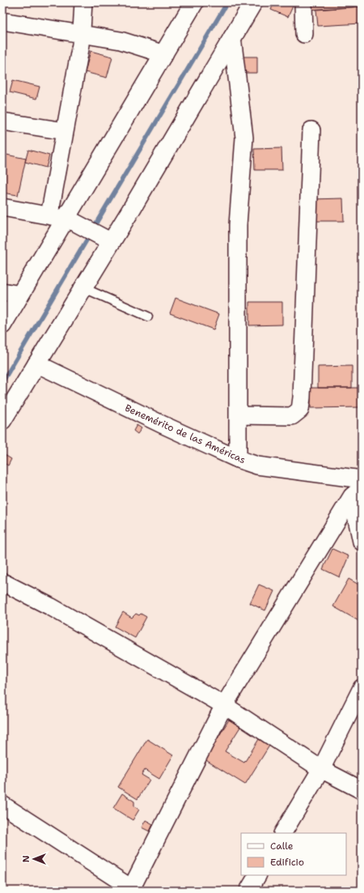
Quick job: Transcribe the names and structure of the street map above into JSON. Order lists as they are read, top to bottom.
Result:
{
  "streets": {
    "street": ["Benemérito de las Américas"]
  },
  "legend": ["Calle", "Edificio"],
  "north": "left"
}
